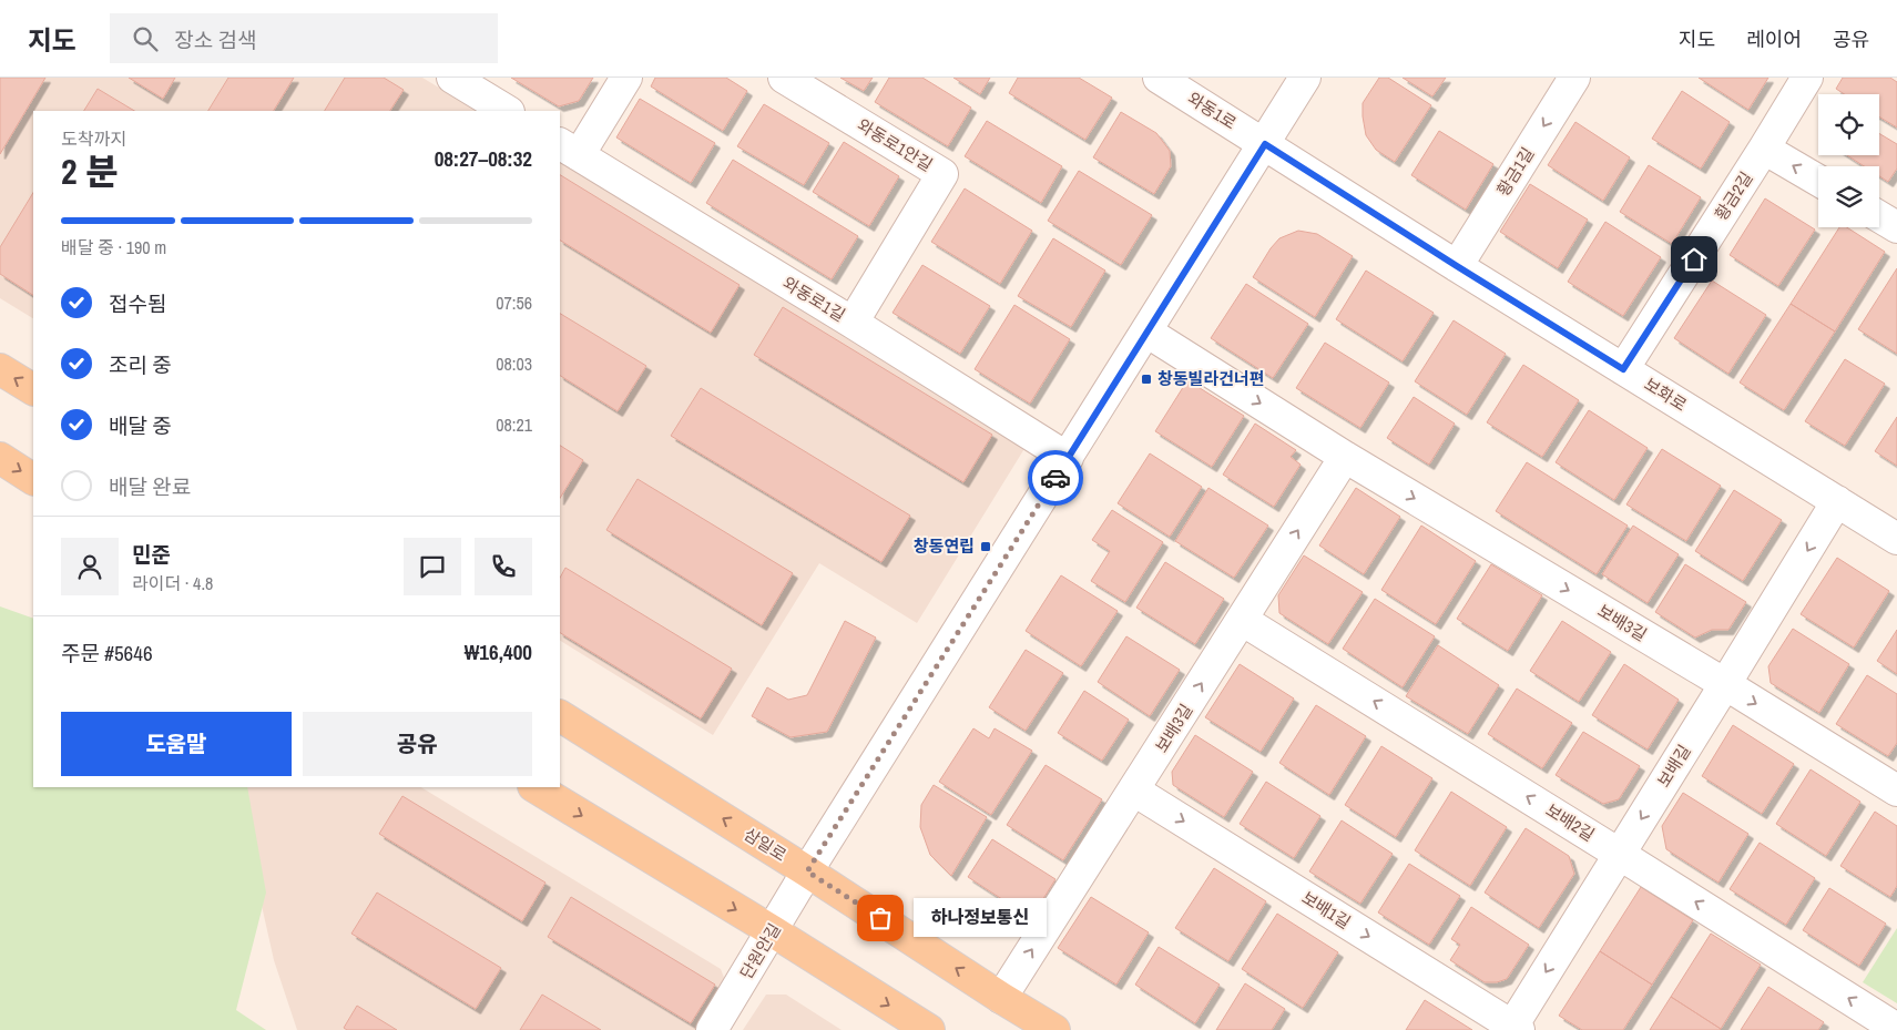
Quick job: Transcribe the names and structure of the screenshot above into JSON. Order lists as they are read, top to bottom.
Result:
{
  "streets": {
    "main road": ["삼일로"],
    "street": [
      "와동1로",
      "와동로1안길",
      "황금1길",
      "황금2길",
      "와동로1길",
      "보화로",
      "보배3길",
      "보배길",
      "보배2길",
      "보배1길",
      "단원안길"
    ]
  },
  "crossings": [
    ["와동1로", "보화로"],
    ["와동1로", "단원안길"],
    ["와동로1안길", "와동로1길"],
    ["황금1길", "보화로"],
    ["황금2길", "보화로"],
    ["와동로1길", "단원안길"],
    ["보화로", "보배길"],
    ["보화로", "단원안길"],
    ["보배3길", "보배길"],
    ["보배3길", "보배2길"],
    ["보배3길", "삼일로"],
    ["보배3길", "보배1길"],
    ["보배3길", "단원안길"],
    ["보배길", "보배2길"],
    ["보배길", "보배1길"],
    ["삼일로", "단원안길"]
  ],
  "one_way": [
    "황금1길",
    "보배길",
    "보배2길",
    "보배1길"
  ],
  "places": {
    "transit": ["창동빌라건너편", "창동연립"],
    "other": ["하나정보통신"]
  },
  "page": {
    "header": "지도",
    "search": "장소 검색",
    "nav": ["지도", "레이어", "공유"],
    "heading": ["2 분", "도착까지", "08:27–08:32"],
    "panel": [
      "민준",
      "라이더 · 4.8",
      "주문 #5646",
      "₩16,400"
    ],
    "bar": "배달 중 · 190 m",
    "list": [
      ["접수됨", "07:56"],
      ["조리 중", "08:03"],
      ["배달 중", "08:21"],
      "배달 완료"
    ],
    "buttons": ["도움말", "공유"],
    "bubble": "하나정보통신"
  }
}
